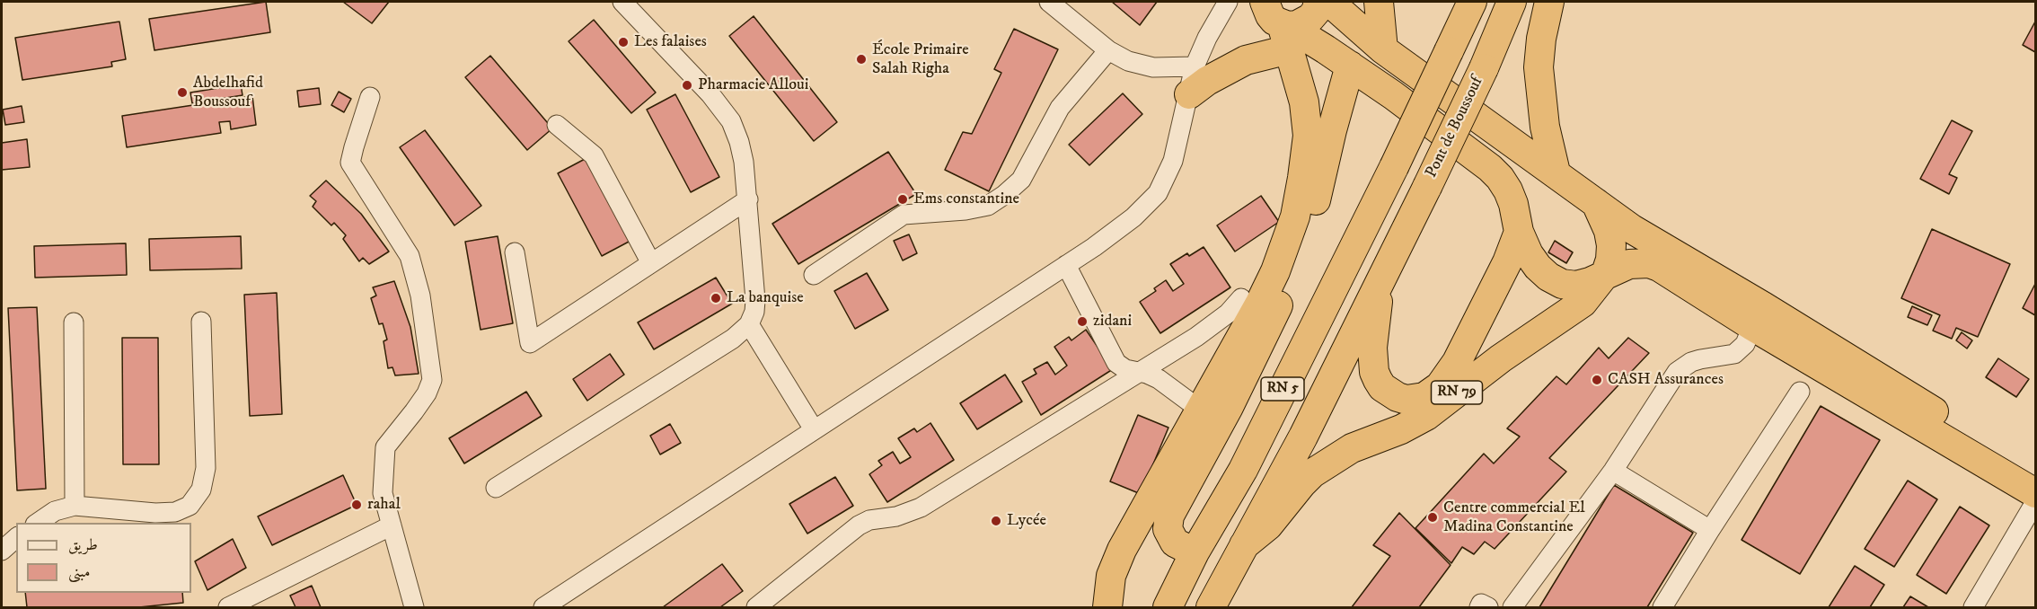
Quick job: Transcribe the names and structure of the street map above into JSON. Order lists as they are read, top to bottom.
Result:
{
  "streets": {
    "highway": ["Pont de Boussouf", "RN 5", "RN 79"]
  },
  "crossings": [
    ["Pont de Boussouf", "RN 5"],
    ["Pont de Boussouf", "RN 79"],
    ["RN 5", "RN 79"]
  ],
  "places": [
    "Les falaises",
    "École Primaire Salah Righa",
    "Pharmacie Alloui",
    "Abdelhafid Boussouf",
    "Ems constantine",
    "La banquise",
    "zidani",
    "CASH Assurances",
    "rahal",
    "Centre commercial El Madina Constantine",
    "Lycée"
  ],
  "legend": ["طريق", "مبنى"]
}
